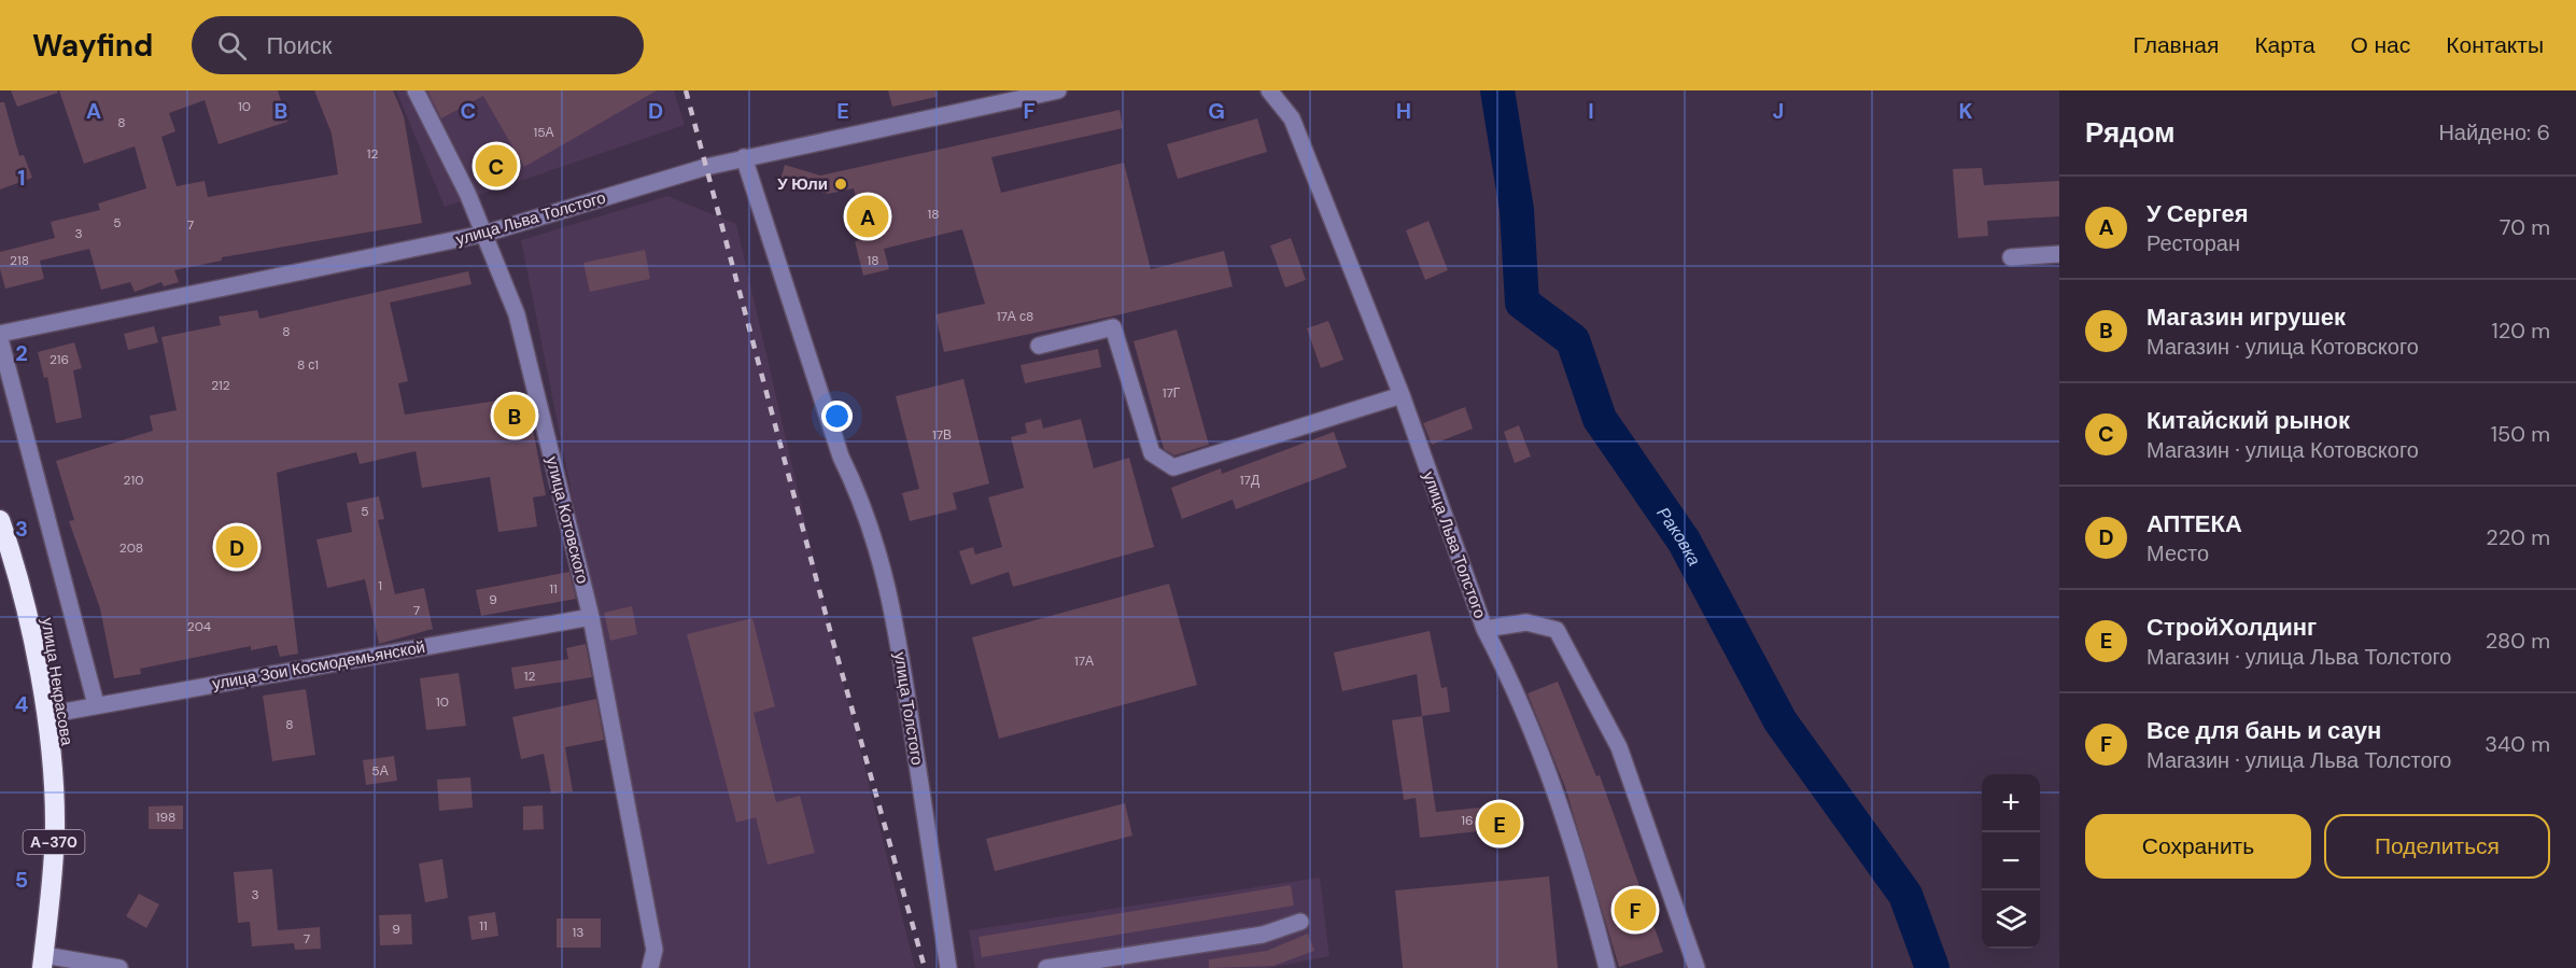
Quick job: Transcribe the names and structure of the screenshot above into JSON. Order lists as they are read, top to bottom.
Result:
{
  "streets": {
    "highway": ["улица Некрасова", "А-370"],
    "street": [
      "улица Льва Толстого",
      "улица Котовского",
      "улица Зои Космодемьянской",
      "улица Толстого"
    ]
  },
  "crossings": [
    ["улица Льва Толстого", "улица Котовского"],
    ["улица Льва Толстого", "улица Толстого"],
    ["улица Котовского", "улица Зои Космодемьянской"],
    ["улица Зои Космодемьянской", "улица Некрасова"]
  ],
  "water": ["Раковка"],
  "places": ["У Юли"],
  "house_numbers": [
    "10",
    "8",
    "15А",
    "12",
    "18",
    "5",
    "7",
    "3",
    "218",
    "18",
    "17А с8",
    "8",
    "216",
    "8 с1",
    "212",
    "17Г",
    "17В",
    "210",
    "17Д",
    "5",
    "208",
    "1",
    "11",
    "9",
    "7",
    "204",
    "17А",
    "12",
    "10",
    "8",
    "5А",
    "198",
    "16",
    "3",
    "11",
    "9",
    "13",
    "7"
  ],
  "page": {
    "header": "Wayfind",
    "search": "Поиск",
    "nav": [
      "Главная",
      "Карта",
      "О нас",
      "Контакты"
    ],
    "heading": ["Рядом", "Найдено: 6"],
    "pins": [
      "C",
      "A",
      "B",
      "D",
      "E",
      "F"
    ],
    "list": [
      {
        "mark": "A",
        "name": "У Сергея",
        "note": "Ресторан",
        "value": "70 m"
      },
      {
        "mark": "B",
        "name": "Магазин игрушек",
        "note": "Магазин · улица Котовского",
        "value": "120 m"
      },
      {
        "mark": "C",
        "name": "Китайский рынок",
        "note": "Магазин · улица Котовского",
        "value": "150 m"
      },
      {
        "mark": "D",
        "name": "АПТЕКА",
        "note": "Место",
        "value": "220 m"
      },
      {
        "mark": "E",
        "name": "СтройХолдинг",
        "note": "Магазин · улица Льва Толстого",
        "value": "280 m"
      },
      {
        "mark": "F",
        "name": "Все для бань и саун",
        "note": "Магазин · улица Льва Толстого",
        "value": "340 m"
      }
    ],
    "map_buttons": ["+", "−"],
    "buttons": ["Сохранить", "Поделиться"]
  },
  "grid": {
    "columns": [
      "A",
      "B",
      "C",
      "D",
      "E",
      "F",
      "G",
      "H",
      "I",
      "J",
      "K"
    ],
    "rows": [
      "1",
      "2",
      "3",
      "4",
      "5"
    ]
  }
}
